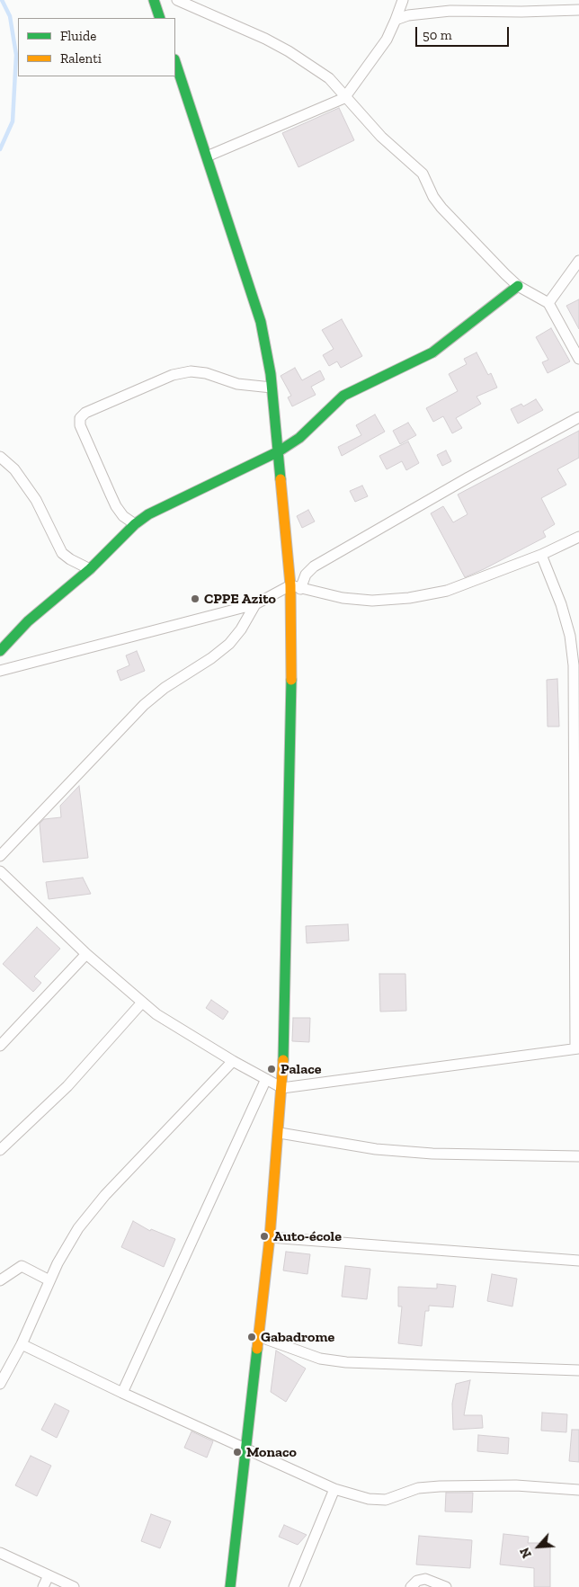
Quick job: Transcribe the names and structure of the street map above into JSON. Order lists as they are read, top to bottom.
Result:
{
  "places": [
    "CPPE Azito",
    "Palace",
    "Auto-école",
    "Gabadrome",
    "Monaco"
  ],
  "legend": ["Fluide", "Ralenti"],
  "scale_bar": "50 m",
  "north": "bottom left"
}
